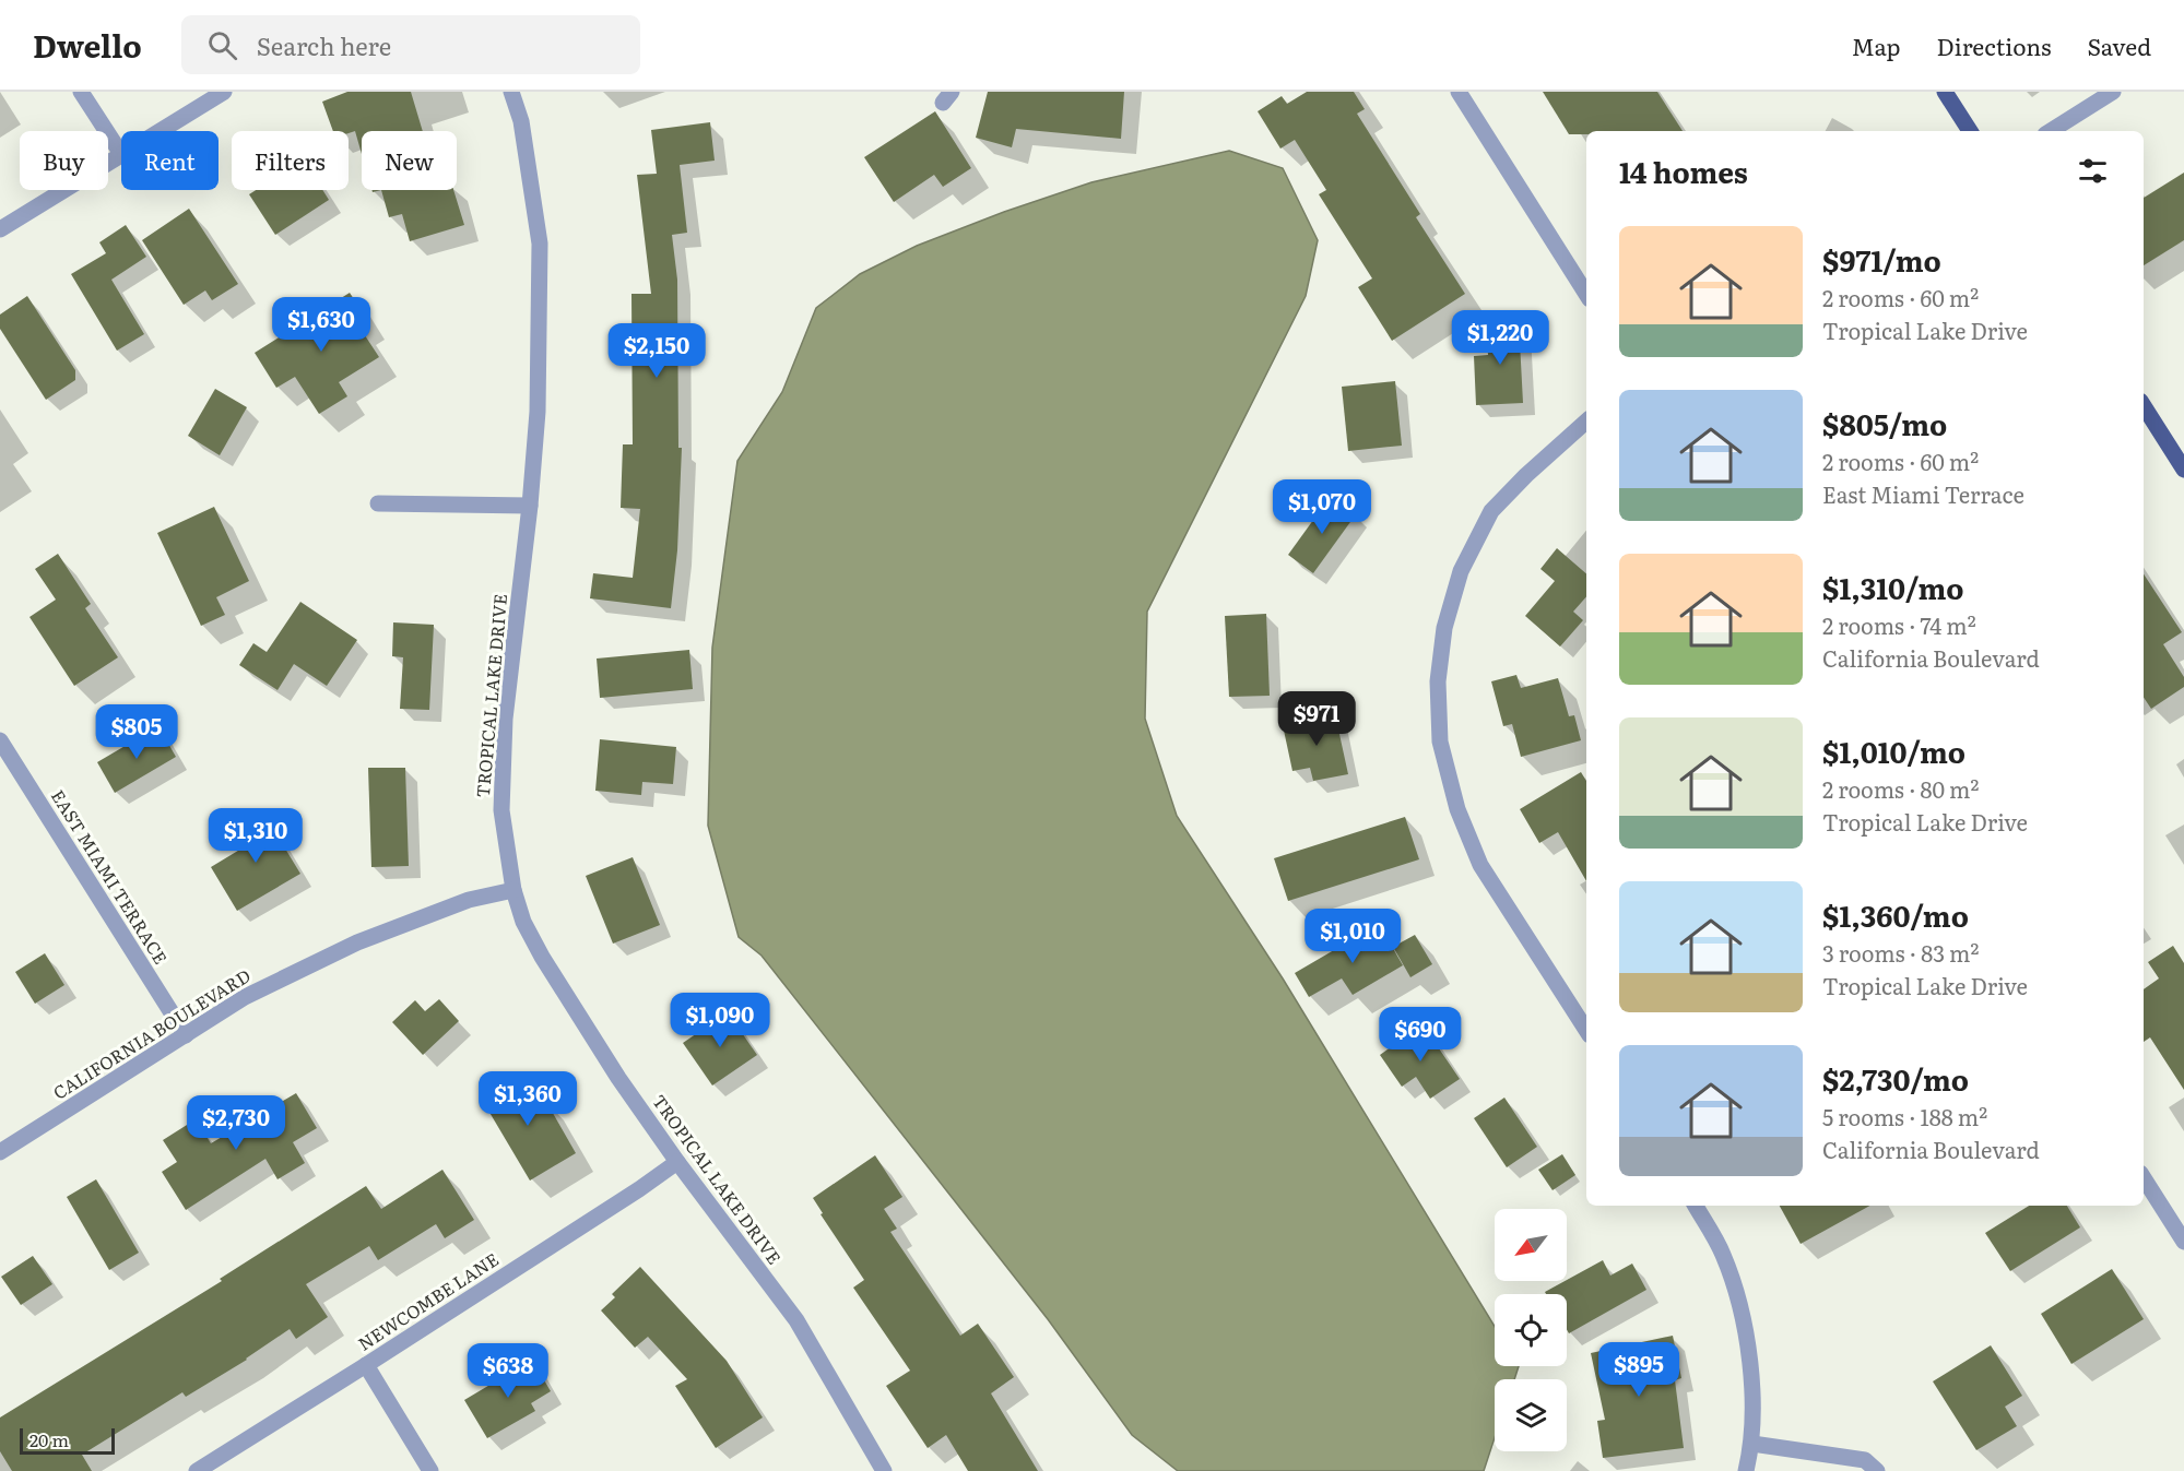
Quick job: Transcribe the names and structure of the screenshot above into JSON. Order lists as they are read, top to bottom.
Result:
{
  "streets": {
    "street": [
      "TROPICAL LAKE DRIVE",
      "EAST MIAMI TERRACE",
      "CALIFORNIA BOULEVARD",
      "NEWCOMBE LANE"
    ]
  },
  "crossings": [
    ["TROPICAL LAKE DRIVE", "CALIFORNIA BOULEVARD"],
    ["TROPICAL LAKE DRIVE", "NEWCOMBE LANE"],
    ["EAST MIAMI TERRACE", "CALIFORNIA BOULEVARD"]
  ],
  "scale_bar": "20 m",
  "north": "bottom left",
  "page": {
    "header": "Dwello",
    "search": "Search here",
    "nav": ["Map", "Directions", "Saved"],
    "chip": [
      "Buy",
      "Rent",
      "Filters",
      "New"
    ],
    "heading": "14 homes",
    "list": [
      {
        "name": "$971/mo",
        "note": "2 rooms · 60 m² · Tropical Lake Drive"
      },
      {
        "name": "$805/mo",
        "note": "2 rooms · 60 m² · East Miami Terrace"
      },
      {
        "name": "$1,310/mo",
        "note": "2 rooms · 74 m² · California Boulevard"
      },
      {
        "name": "$1,010/mo",
        "note": "2 rooms · 80 m² · Tropical Lake Drive"
      },
      {
        "name": "$1,360/mo",
        "note": "3 rooms · 83 m² · Tropical Lake Drive"
      },
      {
        "name": "$2,730/mo",
        "note": "5 rooms · 188 m² · California Boulevard"
      }
    ],
    "price": [
      "$1,630",
      "$1,220",
      "$2,150",
      "$1,070",
      "$971",
      "$805",
      "$1,310",
      "$1,010",
      "$1,090",
      "$690",
      "$1,360",
      "$2,730",
      "$895",
      "$638"
    ],
    "scale": "20 m"
  }
}
